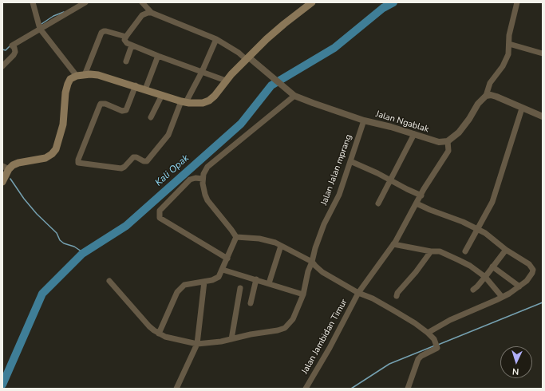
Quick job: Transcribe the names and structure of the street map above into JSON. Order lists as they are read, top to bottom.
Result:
{
  "streets": {
    "street": ["Jalan Ngablak", "Jalan Jalan mprang", "Jalan Jambidan Timur"]
  },
  "crossings": [
    ["Jalan Ngablak", "Jalan Jalan mprang"],
    ["Jalan Ngablak", "Jalan Jambidan Timur"]
  ],
  "water": ["Kali Opak"],
  "north": "bottom"
}
